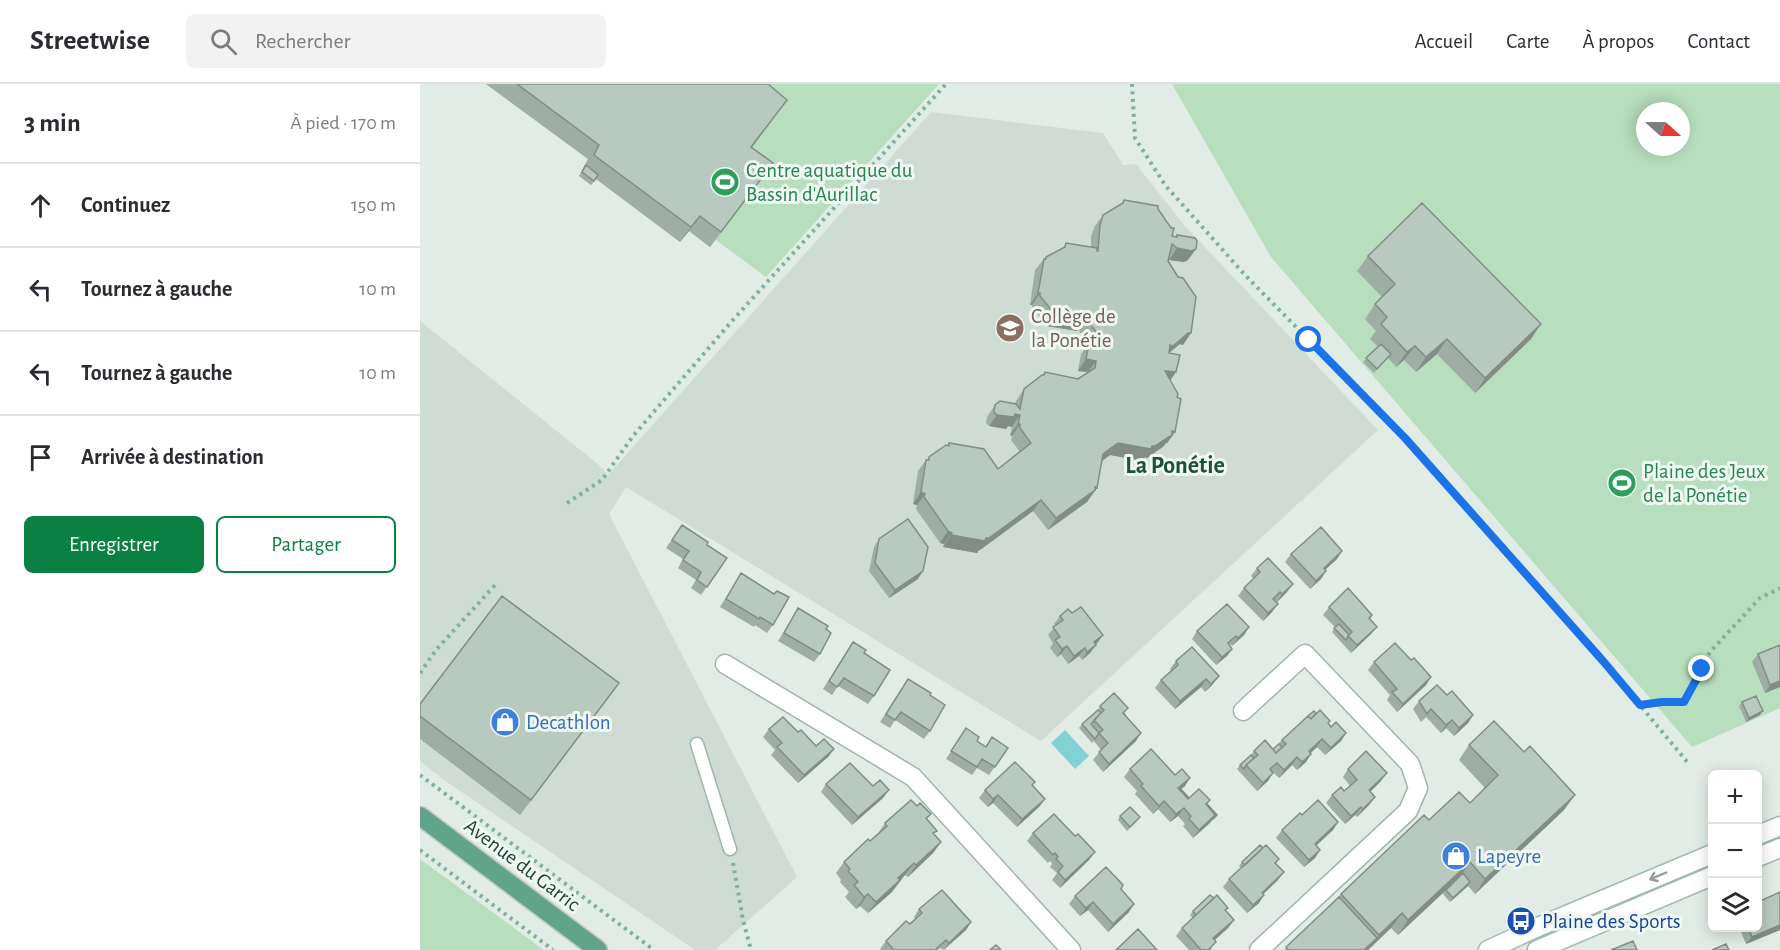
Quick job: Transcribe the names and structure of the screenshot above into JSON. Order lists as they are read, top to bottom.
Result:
{
  "streets": {
    "main road": ["Avenue du Garric"]
  },
  "districts": ["La Ponétie"],
  "places": {
    "sports": ["Centre aquatique du Bassin d'Aurillac", "Plaine des Jeux de la Ponétie"],
    "school or university": ["Collège de la Ponétie"],
    "shop": ["Decathlon", "Lapeyre"],
    "bus stop": ["Plaine des Sports"]
  },
  "north": "right",
  "page": {
    "header": "Streetwise",
    "search": "Rechercher",
    "nav": [
      "Accueil",
      "Carte",
      "À propos",
      "Contact"
    ],
    "heading": ["3 min", "À pied · 170 m"],
    "list": [
      ["Continuez", "150 m"],
      ["Tournez à gauche", "10 m"],
      ["Tournez à gauche", "10 m"],
      "Arrivée à destination"
    ],
    "buttons": ["Enregistrer", "Partager"],
    "map_buttons": ["+", "−"]
  }
}
